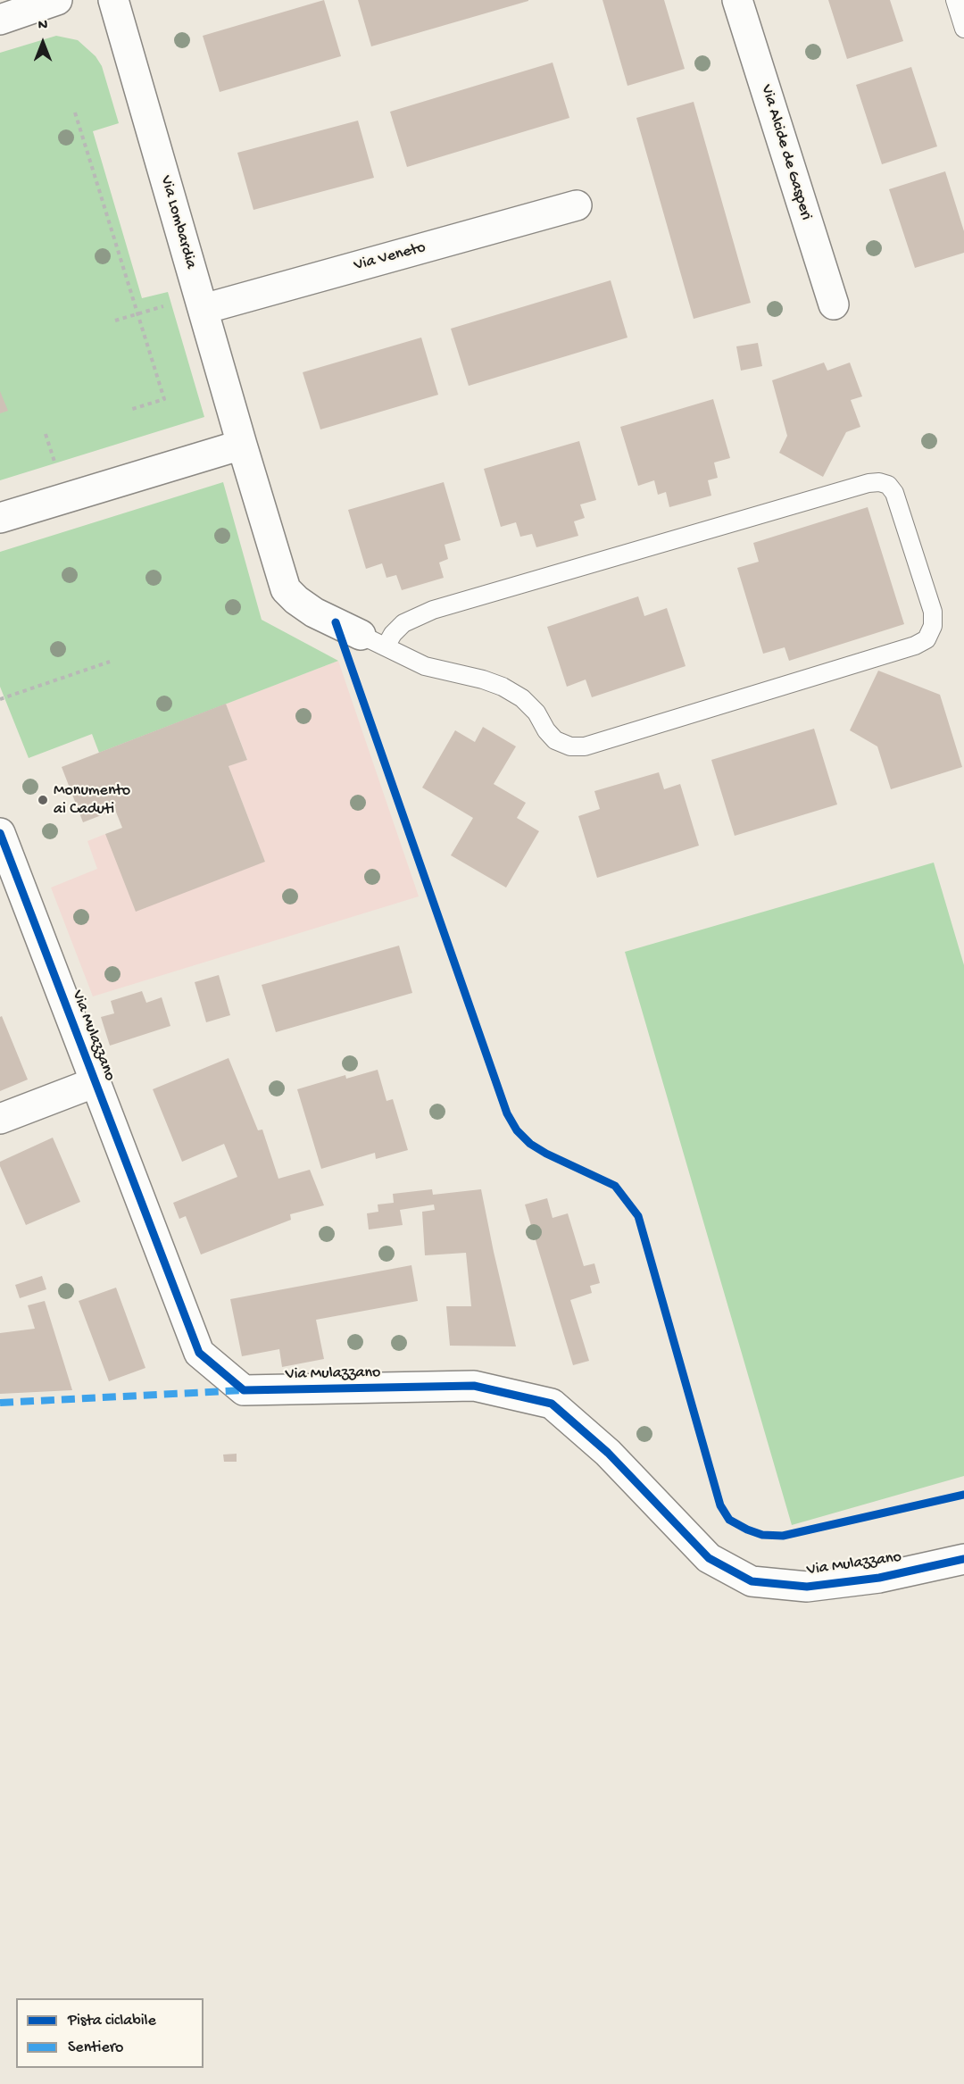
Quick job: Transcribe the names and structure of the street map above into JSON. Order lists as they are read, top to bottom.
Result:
{
  "streets": {
    "street": [
      "Via Alcide de Gasperi",
      "Via Lombardia",
      "Via Veneto",
      "Via Mulazzano"
    ]
  },
  "crossings": [
    ["Via Lombardia", "Via Veneto"]
  ],
  "places": ["Monumento ai Caduti"],
  "legend": ["Pista ciclabile", "Sentiero"],
  "north": "top"
}
